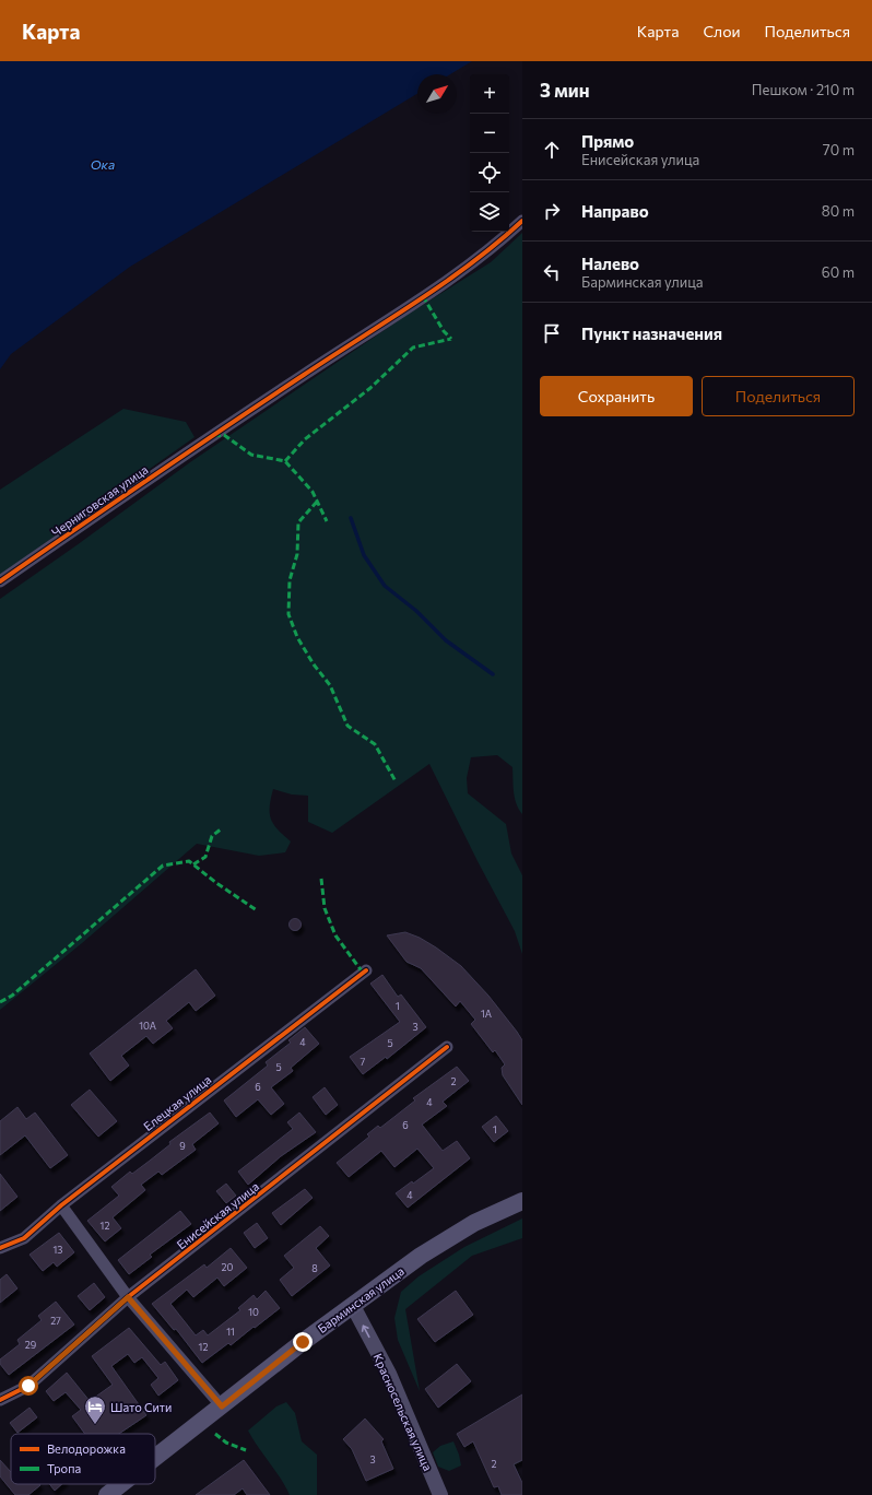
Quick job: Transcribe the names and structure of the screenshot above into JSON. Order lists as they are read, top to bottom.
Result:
{
  "streets": {
    "main road": ["Барминская улица"],
    "street": [
      "Черниговская улица",
      "Елецкая улица",
      "Енисейская улица",
      "Красносельская улица"
    ]
  },
  "crossings": [
    ["Барминская улица", "Красносельская улица"]
  ],
  "one_way": ["Красносельская улица"],
  "water": ["Ока"],
  "places": {
    "hotel": ["Шато Сити"]
  },
  "house_numbers": [
    "1",
    "1А",
    "10А",
    "3",
    "4",
    "5",
    "7",
    "5",
    "2",
    "6",
    "4",
    "6",
    "1",
    "9",
    "4",
    "12",
    "13",
    "20",
    "8",
    "10",
    "27",
    "11",
    "29",
    "12",
    "3",
    "2"
  ],
  "legend": ["Велодорожка", "Тропа"],
  "north": "top right",
  "page": {
    "header": "Карта",
    "nav": ["Карта", "Слои", "Поделиться"],
    "heading": ["3 мин", "Пешком · 210 m"],
    "map_buttons": ["+", "−"],
    "list": [
      ["Прямо", "Енисейская улица", "70 m"],
      ["Направо", "80 m"],
      ["Налево", "Барминская улица", "60 m"],
      "Пункт назначения"
    ],
    "buttons": ["Сохранить", "Поделиться"]
  }
}
